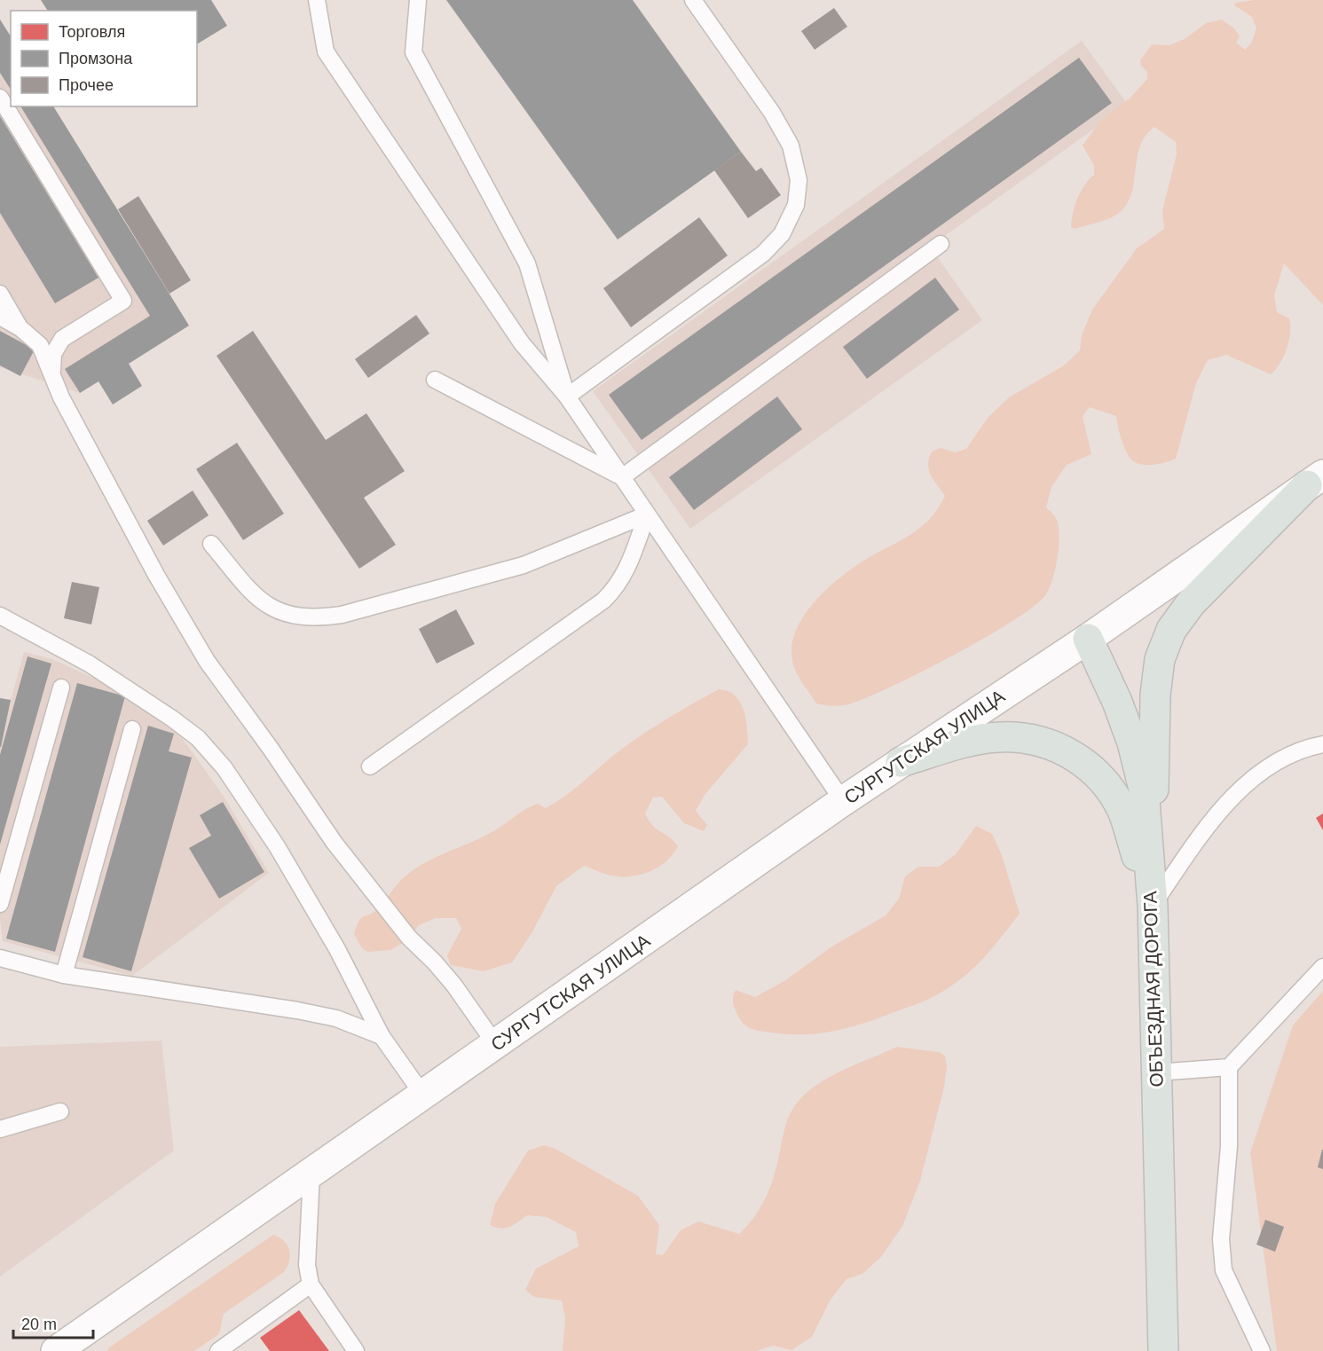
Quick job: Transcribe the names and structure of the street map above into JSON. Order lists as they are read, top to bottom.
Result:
{
  "streets": {
    "main road": ["СУРГУТСКАЯ УЛИЦА", "ОБЪЕЗДНАЯ ДОРОГА"]
  },
  "crossings": [
    ["СУРГУТСКАЯ УЛИЦА", "ОБЪЕЗДНАЯ ДОРОГА"]
  ],
  "legend": ["Торговля", "Промзона", "Прочее"],
  "scale_bar": "20 m"
}
